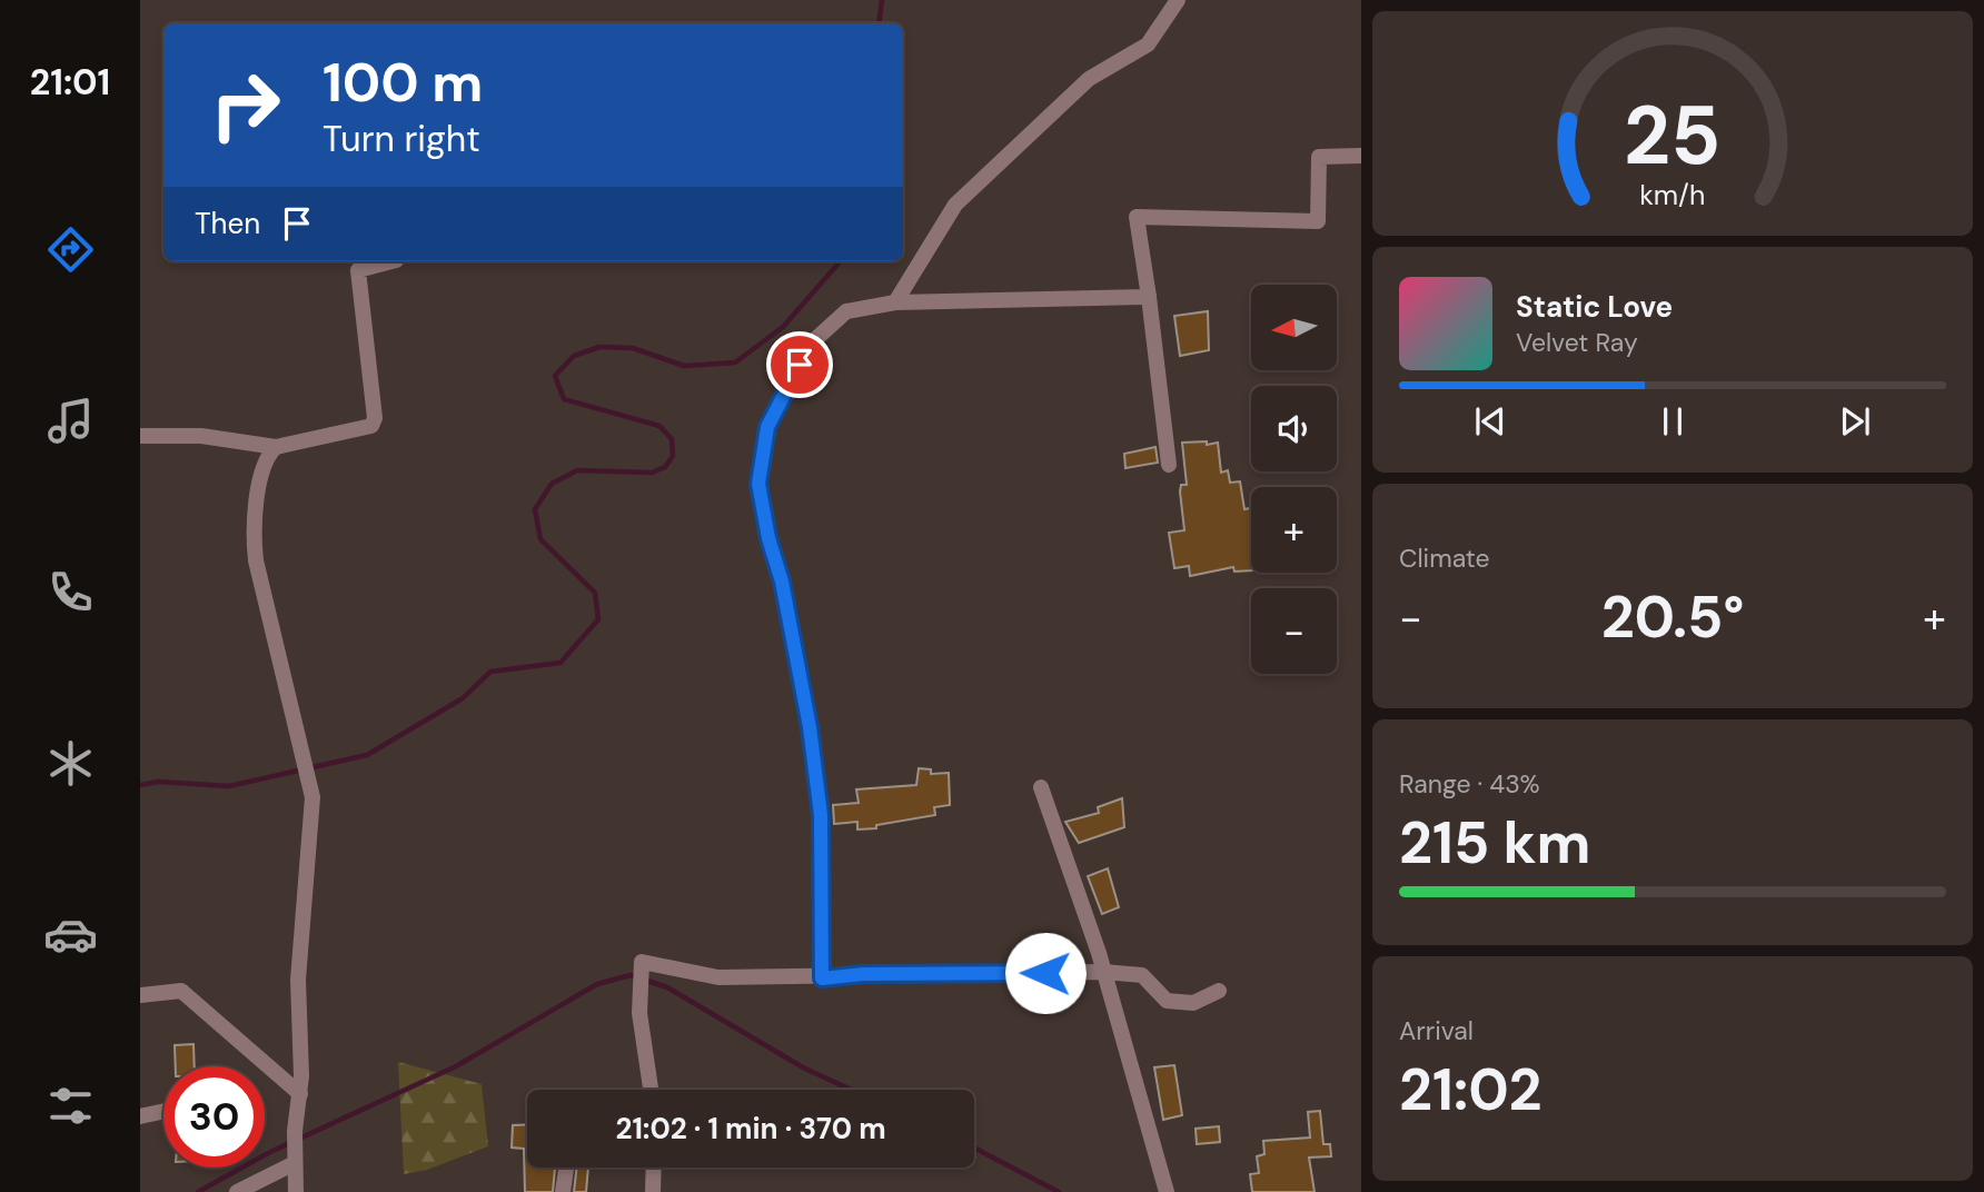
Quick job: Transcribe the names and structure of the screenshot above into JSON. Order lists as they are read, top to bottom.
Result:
{
  "north": "left",
  "page": {
    "tabs": "21:01",
    "turn": ["100 m", "Turn right"],
    "then": "Then",
    "song": ["Static Love", "Velvet Ray"],
    "map_buttons": ["+", "−"],
    "tile": [
      "Climate",
      ["Range · 43%", "215 km"],
      ["Arrival", "21:02"]
    ],
    "heat": ["−", "20.5°", "+"],
    "limit": "30",
    "trip": "21:02 · 1 min · 370 m",
    "gauge": ["25", "km/h"]
  }
}
